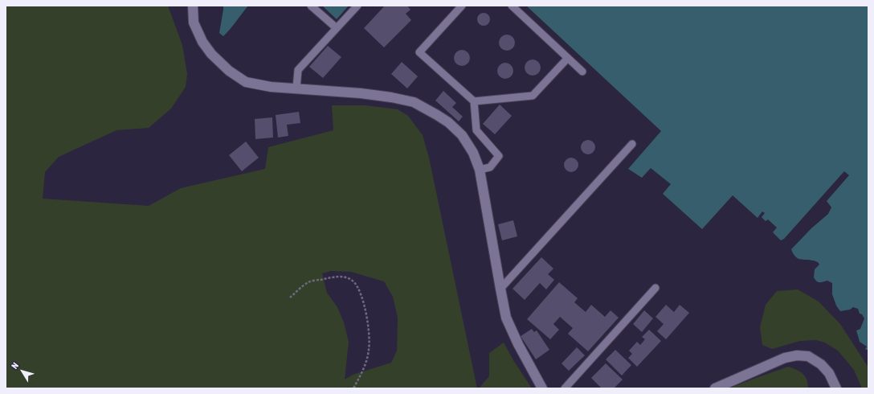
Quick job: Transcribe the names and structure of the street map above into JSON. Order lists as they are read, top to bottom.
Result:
{
  "north": "top left"
}
